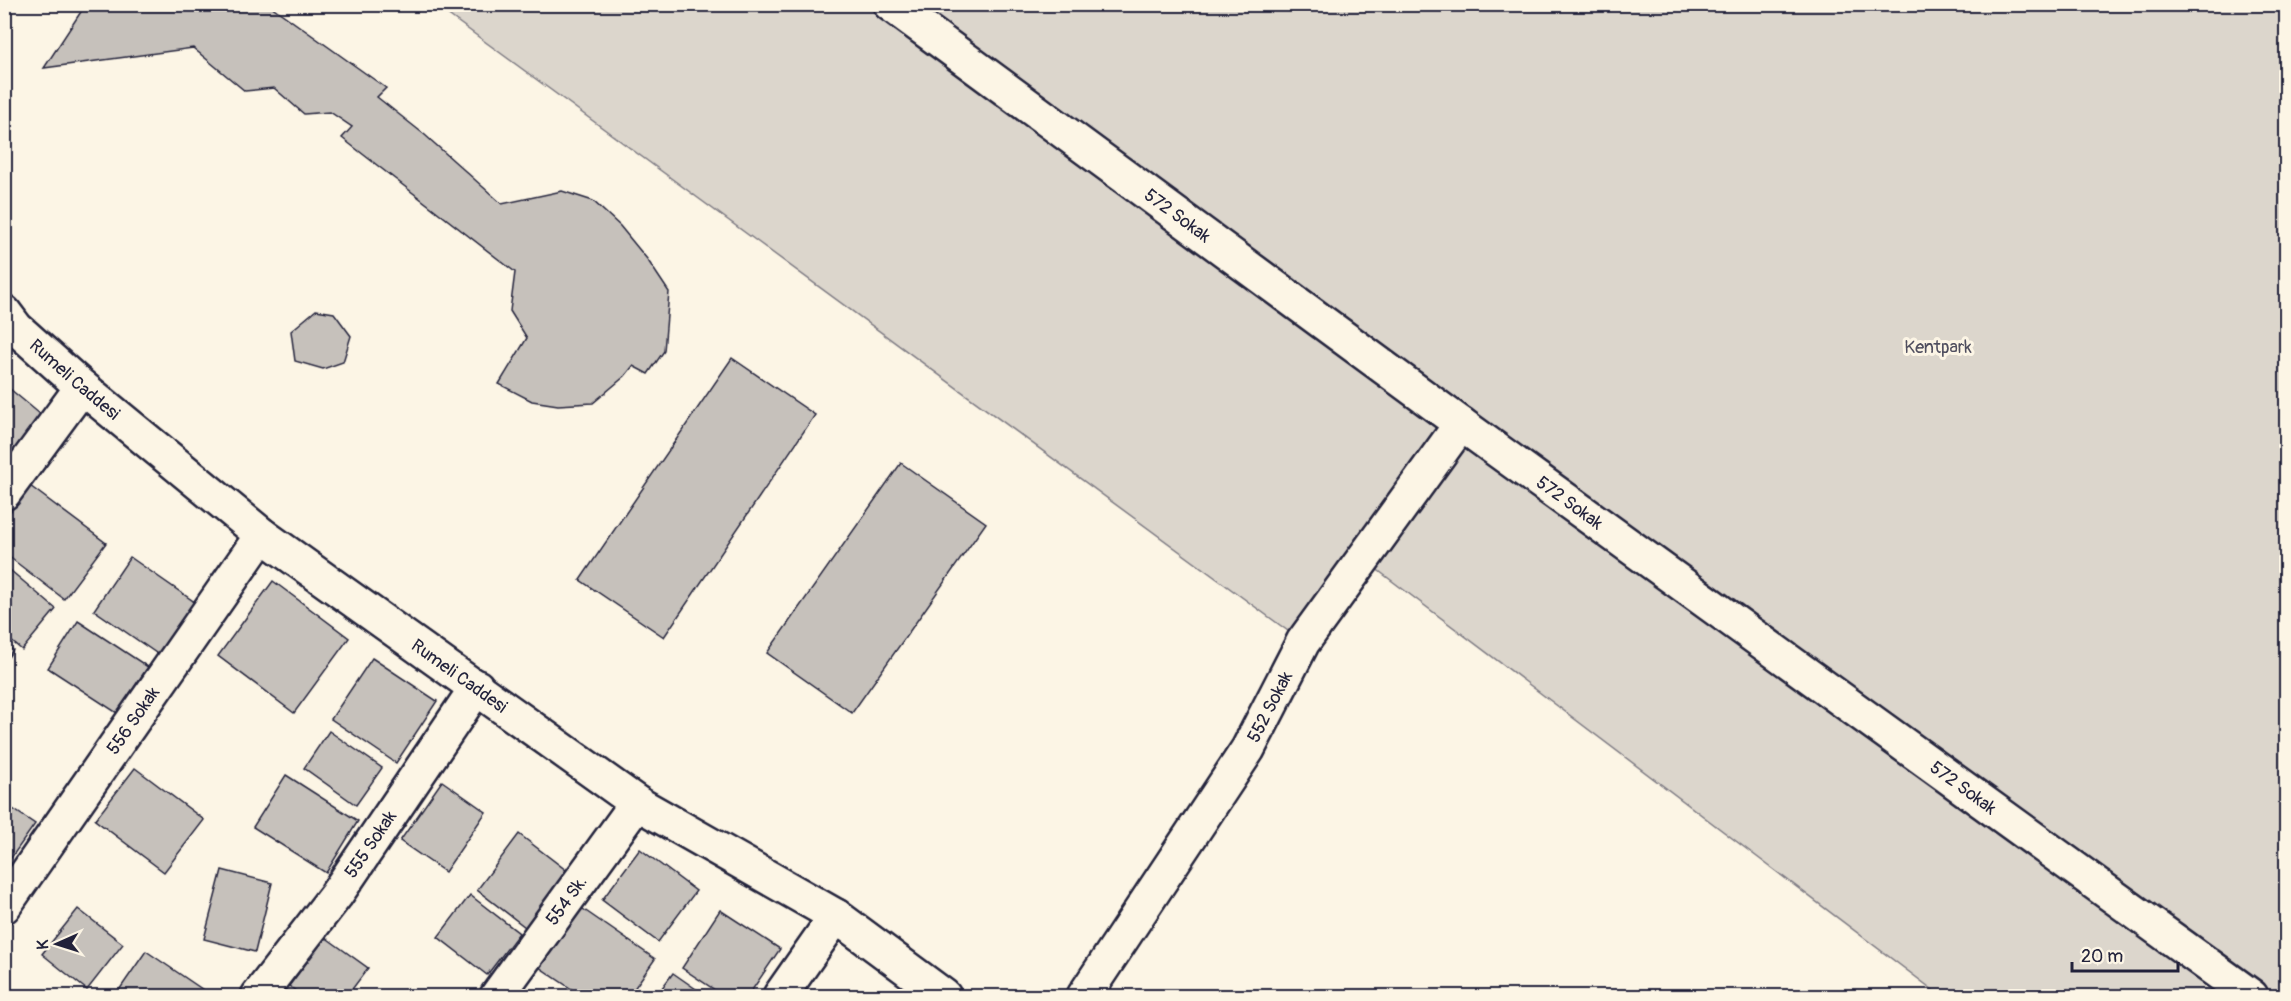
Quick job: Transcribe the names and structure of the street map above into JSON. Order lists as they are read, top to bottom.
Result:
{
  "streets": {
    "street": [
      "572 Sokak",
      "Rumeli Caddesi",
      "552 Sokak",
      "556 Sokak",
      "555 Sokak",
      "554 Sk."
    ]
  },
  "crossings": [
    ["572 Sokak", "552 Sokak"],
    ["Rumeli Caddesi", "556 Sokak"],
    ["Rumeli Caddesi", "555 Sokak"],
    ["Rumeli Caddesi", "554 Sk."]
  ],
  "parks": ["Kentpark"],
  "scale_bar": "20 m",
  "north": "left"
}
